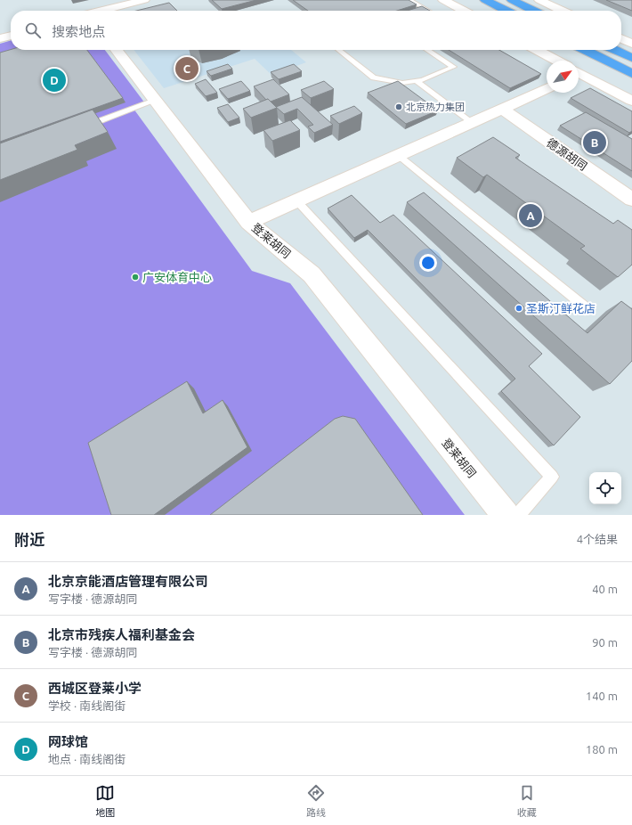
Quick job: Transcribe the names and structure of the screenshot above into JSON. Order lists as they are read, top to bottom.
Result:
{
  "streets": {
    "street": ["德源胡同", "登莱胡同"]
  },
  "crossings": [
    ["德源胡同", "登莱胡同"]
  ],
  "places": ["北京热力集团", "广安体育中心", "圣斯汀鲜花店"],
  "north": "top right",
  "page": {
    "search": "搜索地点",
    "pins": [
      "C",
      "D",
      "B",
      "A"
    ],
    "heading": ["附近", "4个结果"],
    "list": [
      {
        "mark": "A",
        "name": "北京京能酒店管理有限公司",
        "note": "写字楼 · 德源胡同",
        "value": "40 m"
      },
      {
        "mark": "B",
        "name": "北京市残疾人福利基金会",
        "note": "写字楼 · 德源胡同",
        "value": "90 m"
      },
      {
        "mark": "C",
        "name": "西城区登莱小学",
        "note": "学校 · 南线阁街",
        "value": "140 m"
      },
      {
        "mark": "D",
        "name": "网球馆",
        "note": "地点 · 南线阁街",
        "value": "180 m"
      }
    ],
    "nav": ["地图", "路线", "收藏"]
  }
}
